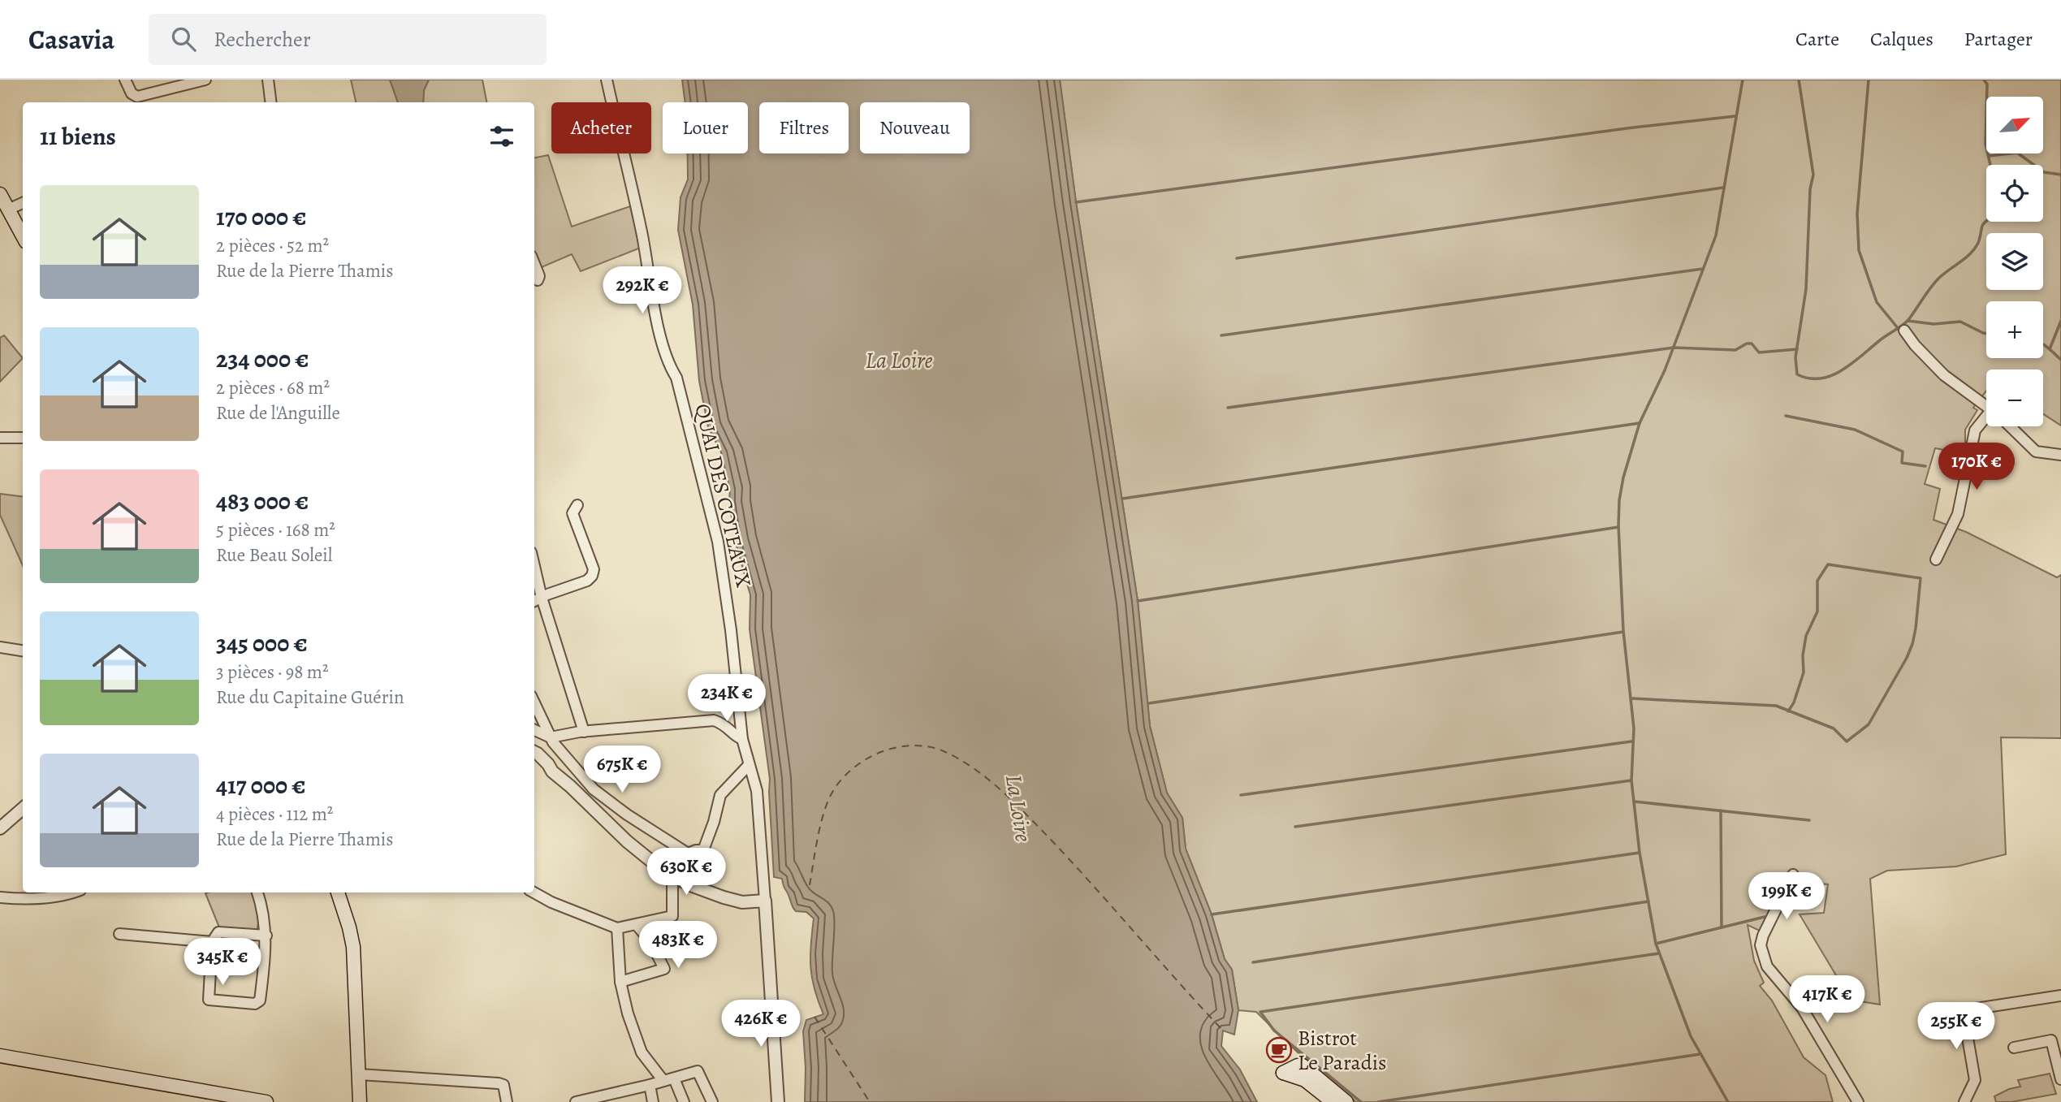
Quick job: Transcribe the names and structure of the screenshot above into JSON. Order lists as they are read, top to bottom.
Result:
{
  "streets": {
    "street": ["QUAI DES COTEAUX"]
  },
  "water": ["La Loire"],
  "places": {
    "cafe": ["Bistrot Le Paradis"]
  },
  "north": "top right",
  "page": {
    "header": "Casavia",
    "search": "Rechercher",
    "nav": ["Carte", "Calques", "Partager"],
    "map_buttons": ["+", "−"],
    "chip": [
      "Acheter",
      "Louer",
      "Filtres",
      "Nouveau"
    ],
    "heading": "11 biens",
    "list": [
      {
        "name": "170 000 €",
        "note": "2 pièces · 52 m² · Rue de la Pierre Thamis"
      },
      {
        "name": "234 000 €",
        "note": "2 pièces · 68 m² · Rue de l'Anguille"
      },
      {
        "name": "483 000 €",
        "note": "5 pièces · 168 m² · Rue Beau Soleil"
      },
      {
        "name": "345 000 €",
        "note": "3 pièces · 98 m² · Rue du Capitaine Guérin"
      },
      {
        "name": "417 000 €",
        "note": "4 pièces · 112 m² · Rue de la Pierre Thamis"
      }
    ],
    "price": [
      "292K €",
      "170K €",
      "234K €",
      "675K €",
      "630K €",
      "199K €",
      "483K €",
      "345K €",
      "417K €",
      "426K €",
      "255K €"
    ]
  }
}
